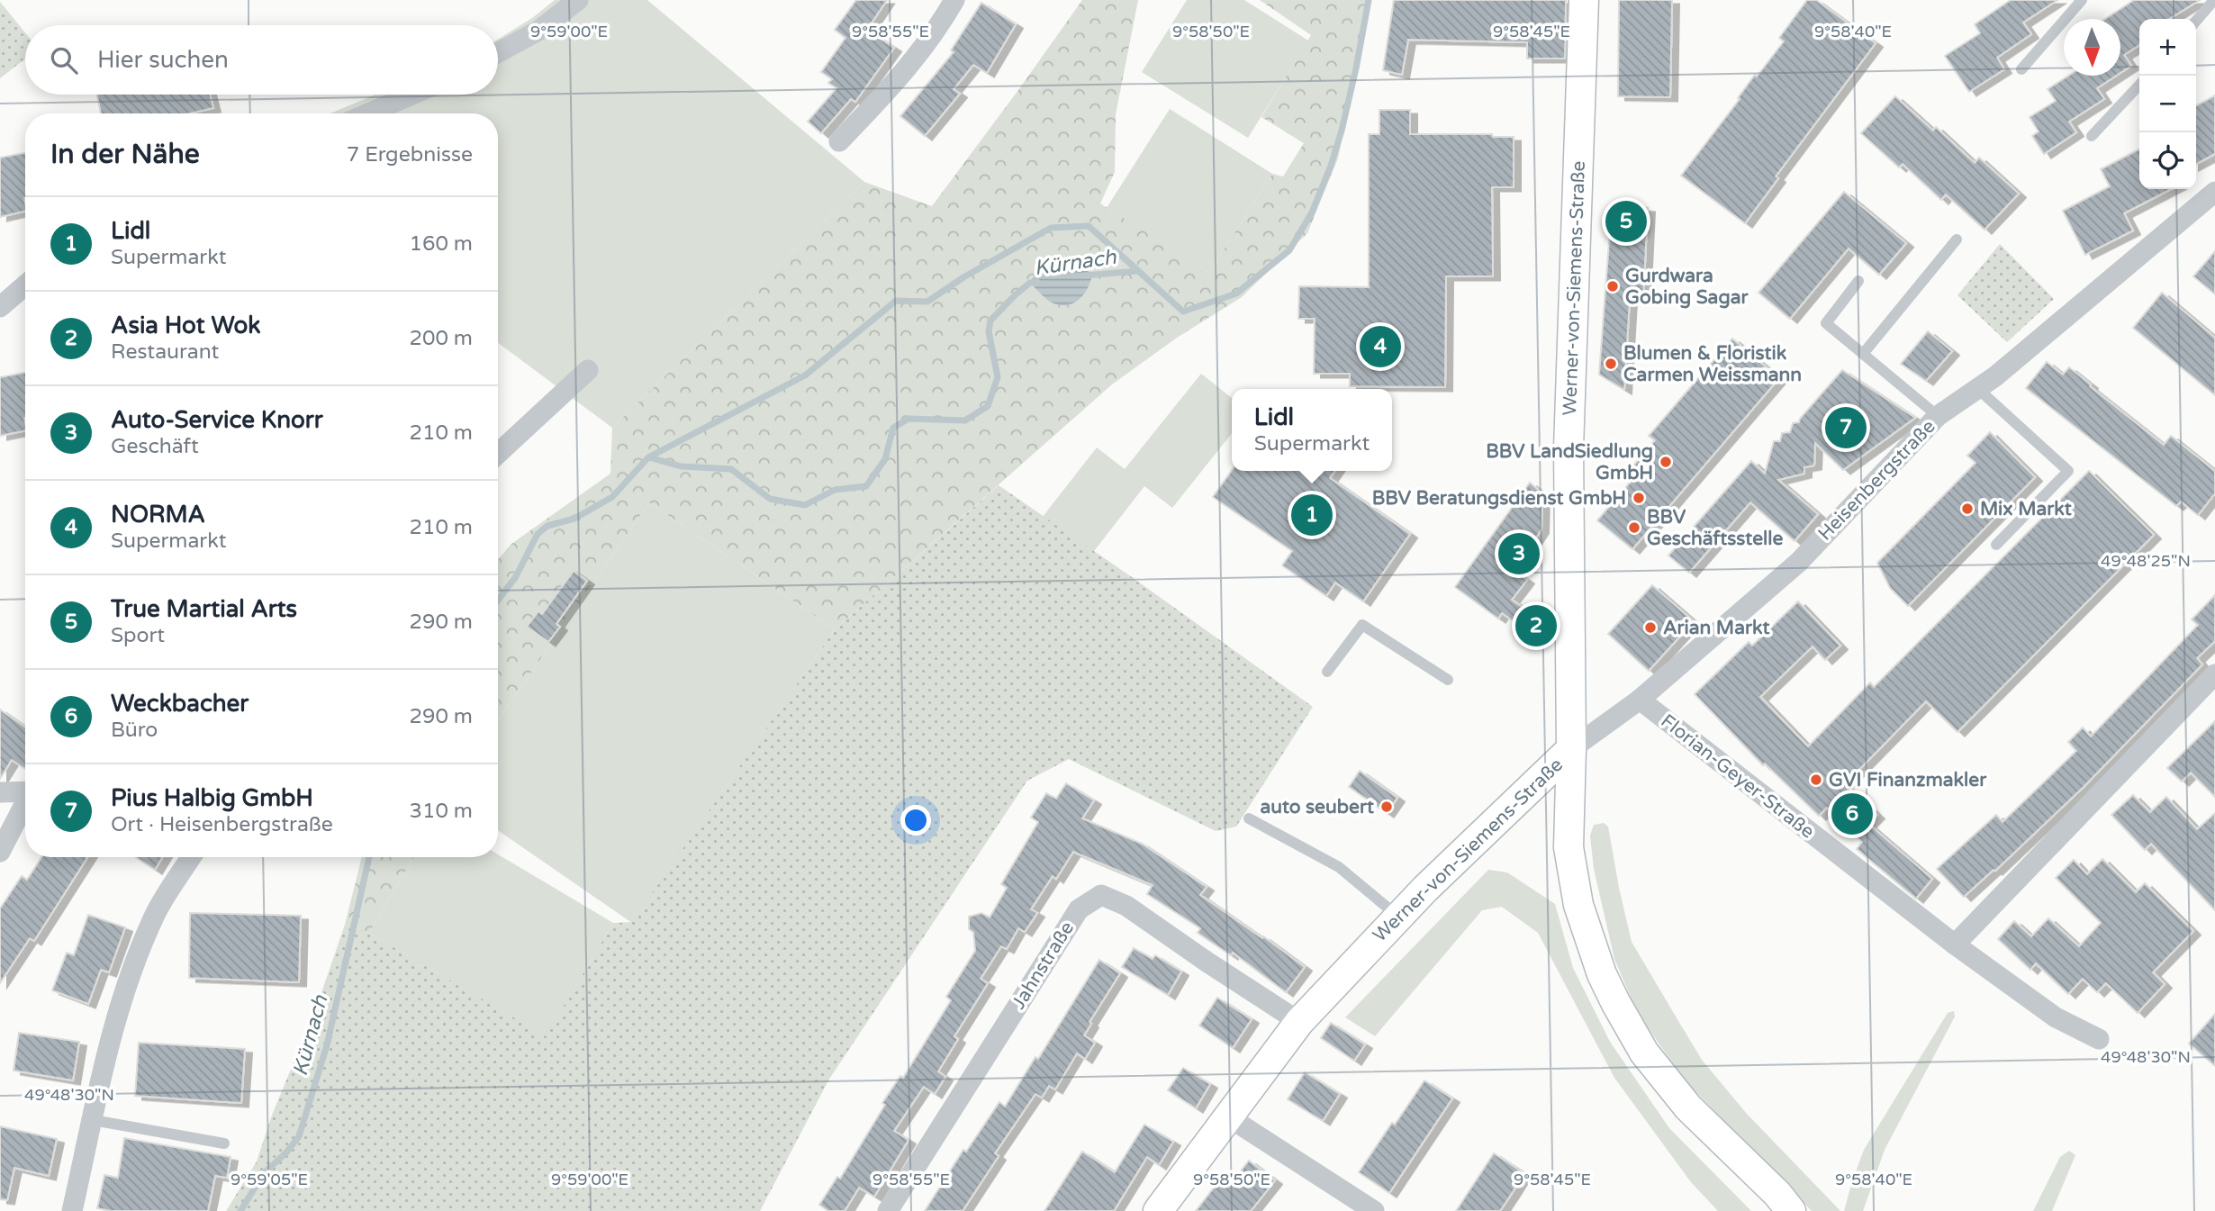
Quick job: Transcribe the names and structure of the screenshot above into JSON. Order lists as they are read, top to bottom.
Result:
{
  "streets": {
    "street": [
      "Werner-von-Siemens-Straße",
      "Heisenbergstraße",
      "Florian-Geyer-Straße",
      "Jahnstraße"
    ]
  },
  "crossings": [
    ["Werner-von-Siemens-Straße", "Heisenbergstraße"],
    ["Werner-von-Siemens-Straße", "Jahnstraße"],
    ["Heisenbergstraße", "Florian-Geyer-Straße"]
  ],
  "water": ["Kürnach"],
  "places": [
    "Gurdwara Gobing Sagar",
    "Blumen & Floristik Carmen Weissmann",
    "BBV LandSiedlung GmbH",
    "BBV Beratungsdienst GmbH",
    "Mix Markt",
    "BBV Geschäftsstelle",
    "Arian Markt",
    "GVI Finanzmakler",
    "auto seubert"
  ],
  "north": "bottom",
  "page": {
    "map_buttons": ["+", "−"],
    "search": "Hier suchen",
    "heading": ["In der Nähe", "7 Ergebnisse"],
    "list": [
      {
        "mark": "1",
        "name": "Lidl",
        "note": "Supermarkt",
        "value": "160 m"
      },
      {
        "mark": "2",
        "name": "Asia Hot Wok",
        "note": "Restaurant",
        "value": "200 m"
      },
      {
        "mark": "3",
        "name": "Auto-Service Knorr",
        "note": "Geschäft",
        "value": "210 m"
      },
      {
        "mark": "4",
        "name": "NORMA",
        "note": "Supermarkt",
        "value": "210 m"
      },
      {
        "mark": "5",
        "name": "True Martial Arts",
        "note": "Sport",
        "value": "290 m"
      },
      {
        "mark": "6",
        "name": "Weckbacher",
        "note": "Büro",
        "value": "290 m"
      },
      {
        "mark": "7",
        "name": "Pius Halbig GmbH",
        "note": "Ort · Heisenbergstraße",
        "value": "310 m"
      }
    ],
    "pins": [
      "5",
      "4",
      "7",
      "1",
      "3",
      "2",
      "6"
    ],
    "popup": ["Lidl", "Supermarkt"]
  },
  "coordinates": [
    "9°59'00\"E",
    "9°58'55\"E",
    "9°58'50\"E",
    "9°58'45\"E",
    "9°58'40\"E",
    "49°48'25\"N",
    "49°48'30\"N",
    "9°59'05\"E"
  ]
}
